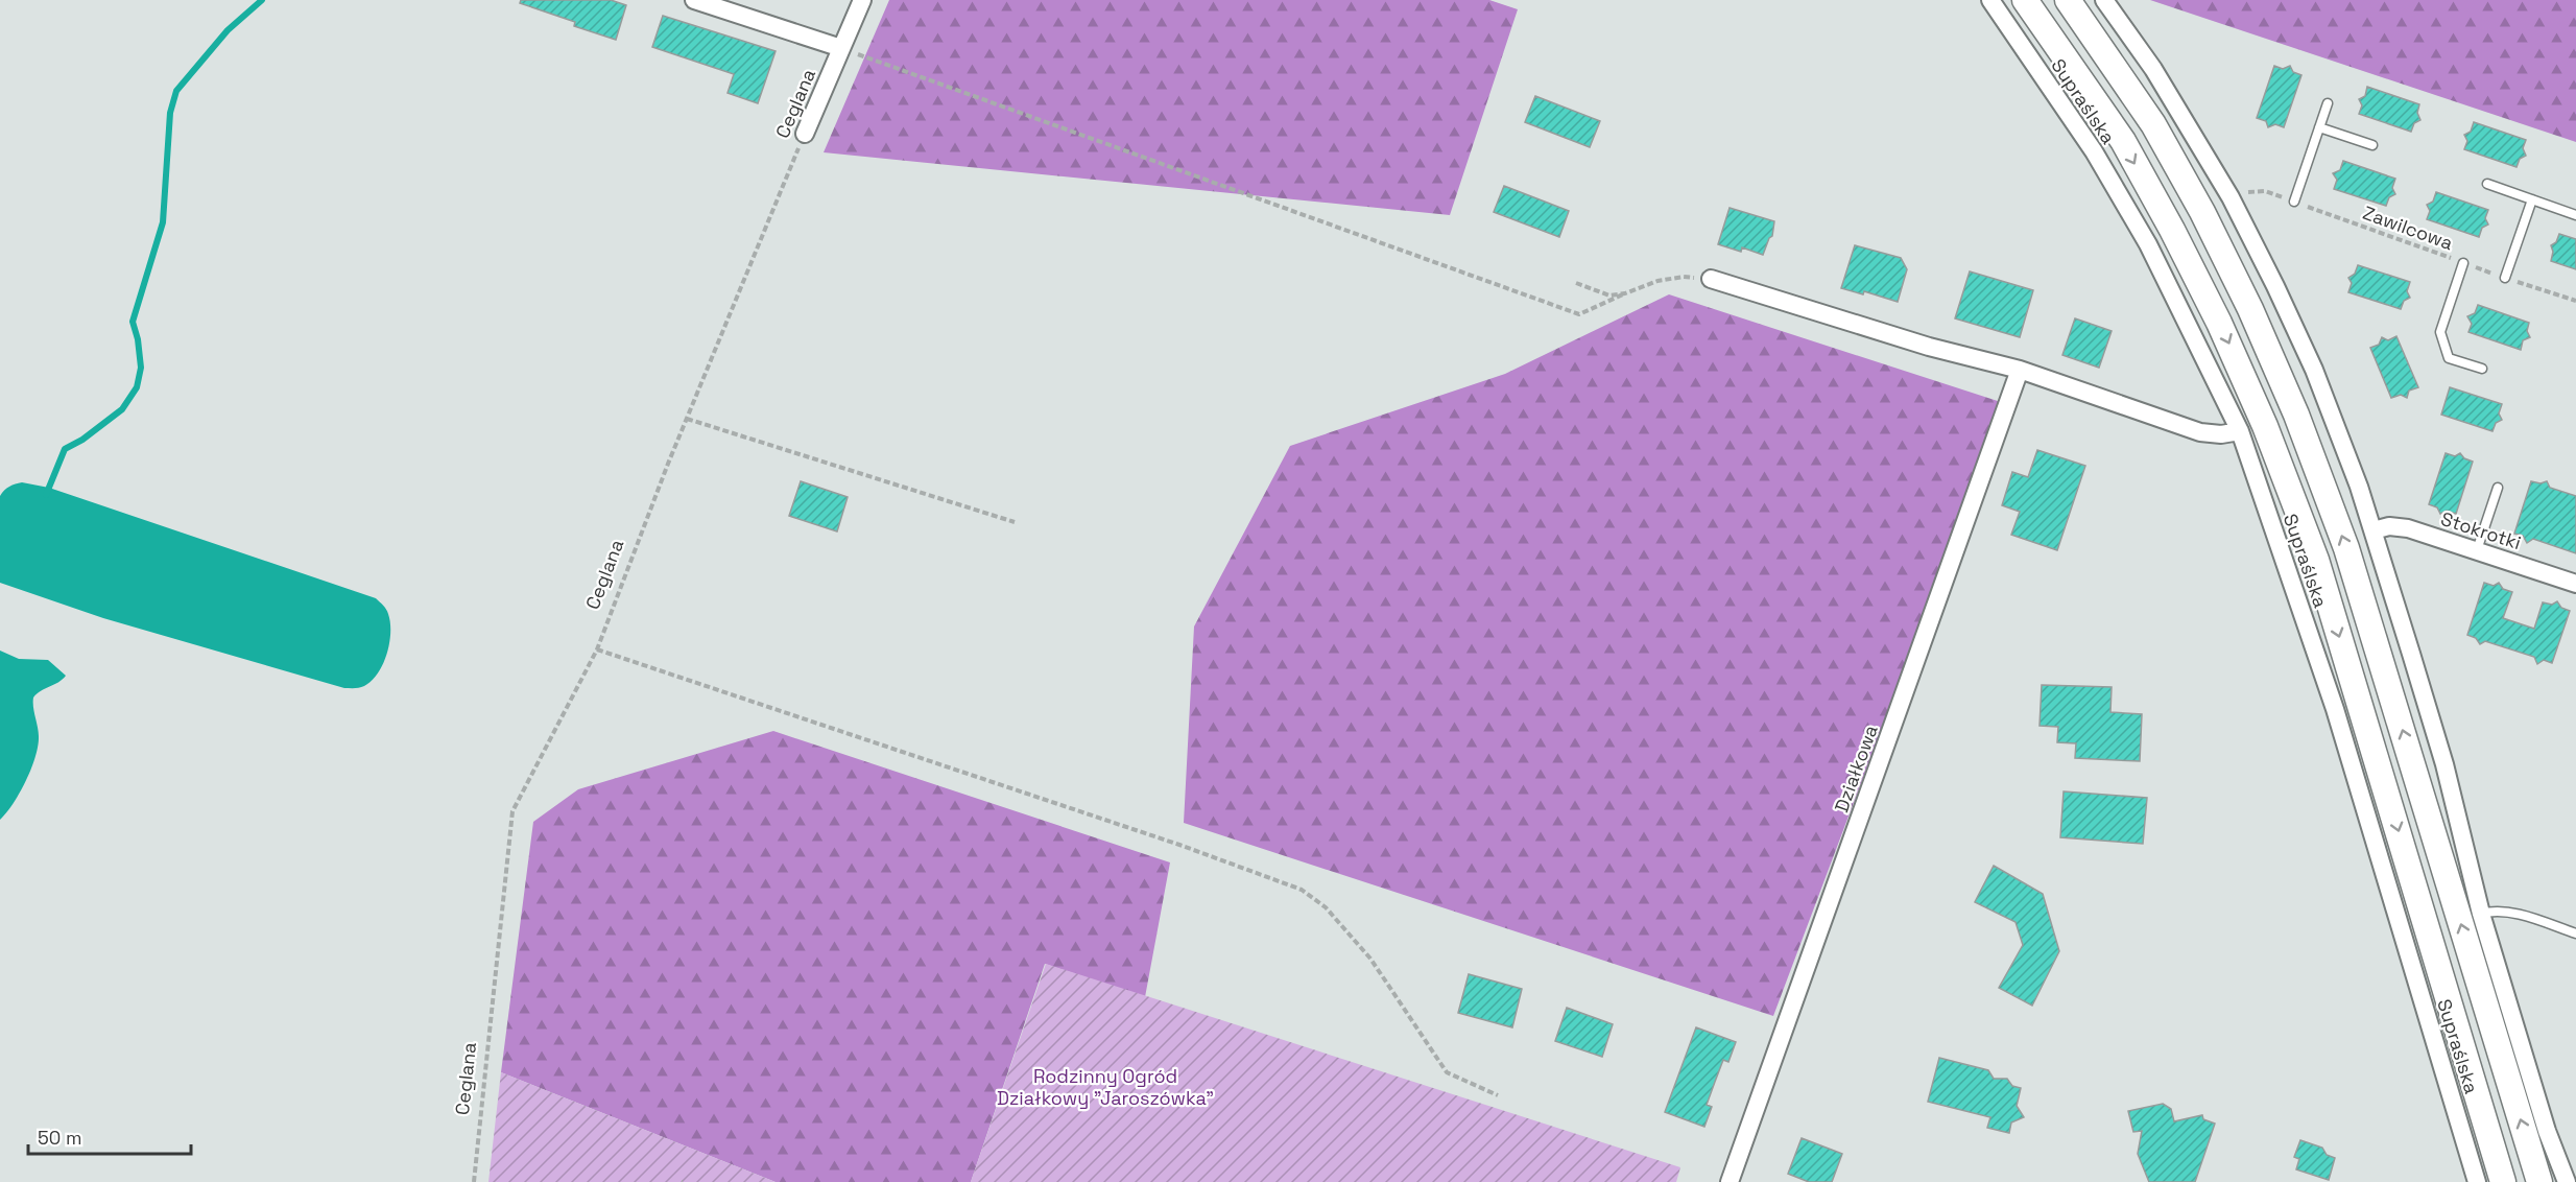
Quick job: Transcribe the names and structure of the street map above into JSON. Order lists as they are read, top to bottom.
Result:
{
  "streets": {
    "street": [
      "Supraślska",
      "Ceglana",
      "Stokrotki",
      "Działkowa"
    ],
    "path": ["Zawilcowa"]
  },
  "parks": ["Rodzinny Ogród Działkowy \"Jaroszówka\""],
  "scale_bar": "50 m"
}
